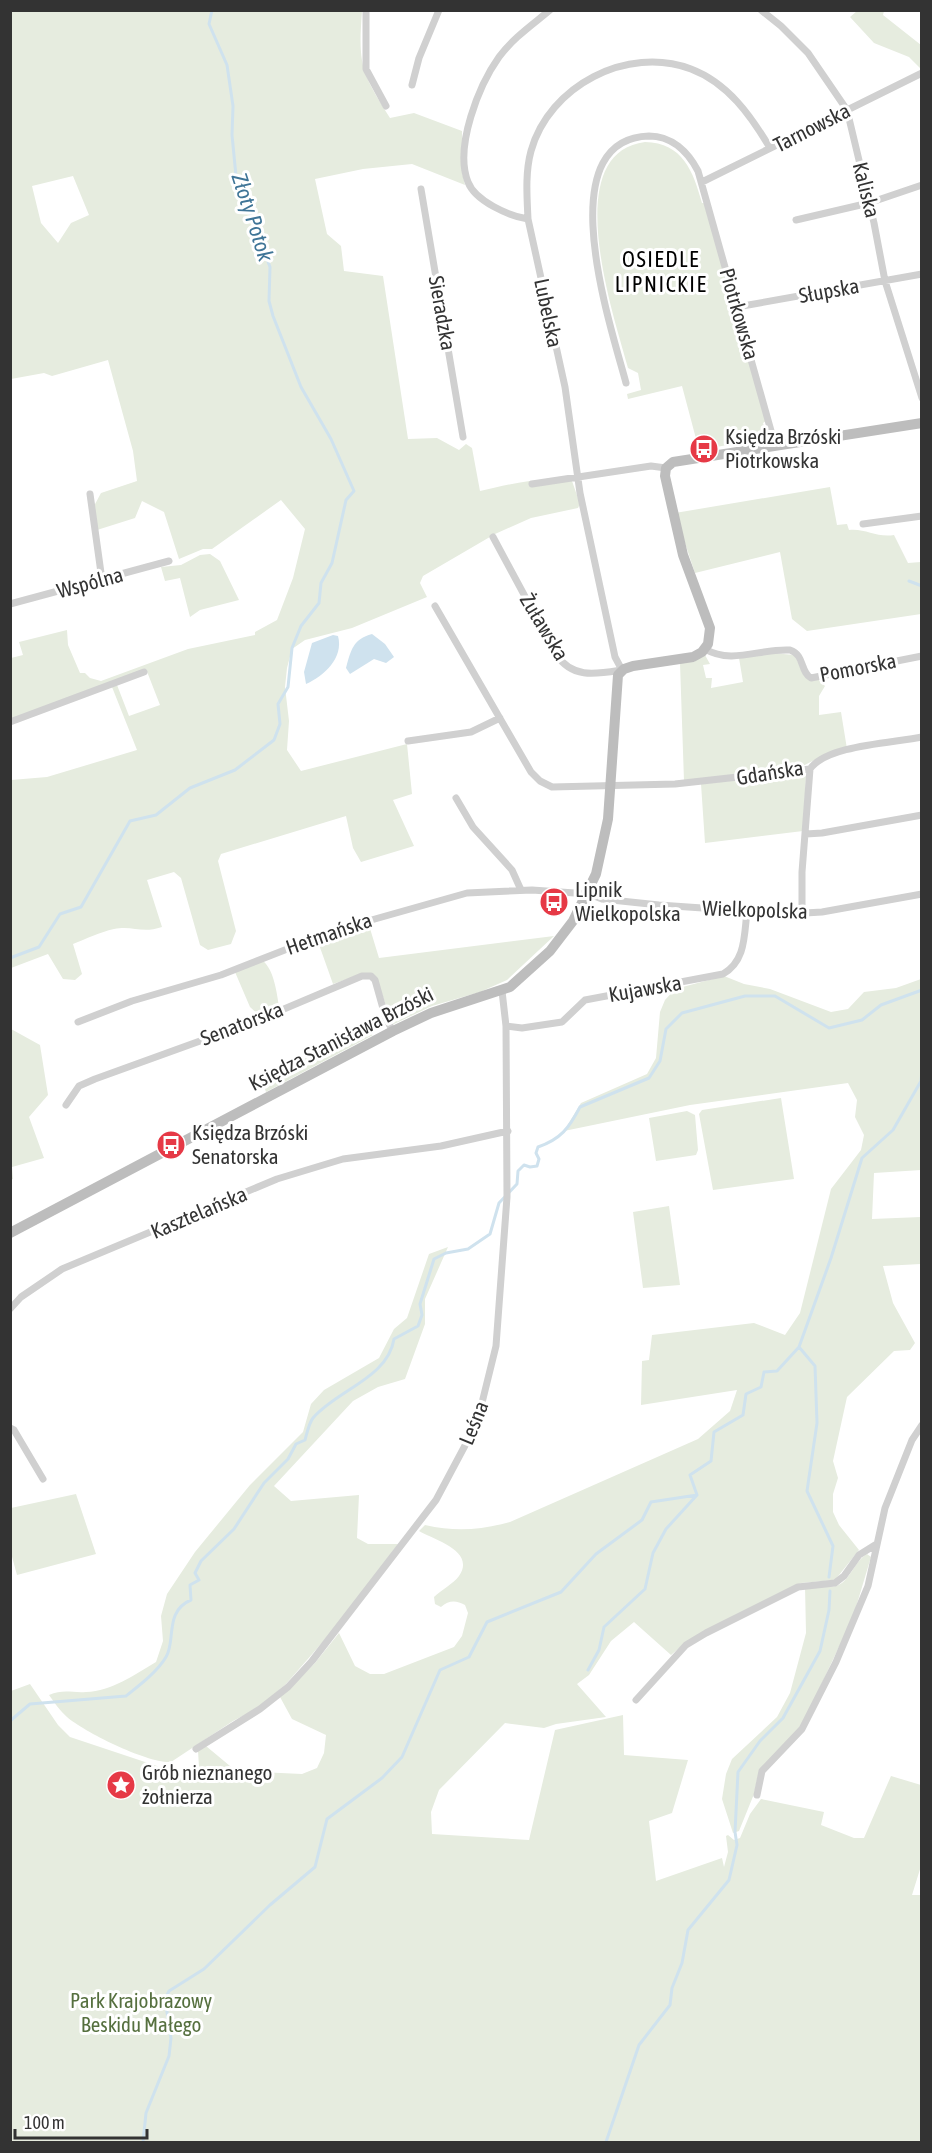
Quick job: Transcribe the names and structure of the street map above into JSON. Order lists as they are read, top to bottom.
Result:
{
  "streets": {
    "street": [
      "Tarnowska",
      "Kaliska",
      "Słupska",
      "Sieradzka",
      "Lubelska",
      "Piotrkowska",
      "Wspólna",
      "Żuławska",
      "Pomorska",
      "Gdańska",
      "Wielkopolska",
      "Hetmańska",
      "Kujawska",
      "Senatorska",
      "Księdza Stanisława Brzóski",
      "Kasztelańska",
      "Leśna"
    ]
  },
  "crossings": [
    ["Tarnowska", "Kaliska"],
    ["Tarnowska", "Lubelska"],
    ["Tarnowska", "Piotrkowska"],
    ["Kaliska", "Słupska"],
    ["Słupska", "Piotrkowska"],
    ["Żuławska", "Księdza Stanisława Brzóski"],
    ["Gdańska", "Księdza Stanisława Brzóski"],
    ["Wielkopolska", "Hetmańska"],
    ["Wielkopolska", "Kujawska"],
    ["Wielkopolska", "Księdza Stanisława Brzóski"],
    ["Hetmańska", "Księdza Stanisława Brzóski"],
    ["Kujawska", "Leśna"],
    ["Senatorska", "Księdza Stanisława Brzóski"],
    ["Księdza Stanisława Brzóski", "Leśna"],
    ["Kasztelańska", "Leśna"]
  ],
  "districts": ["OSIEDLE LIPNICKIE"],
  "water": ["Złoty Potok"],
  "parks": ["Park Krajobrazowy Beskidu Małego"],
  "places": {
    "bus stop": ["Księdza Brzóski Piotrkowska", "Lipnik Wielkopolska", "Księdza Brzóski Senatorska"],
    "place": ["Grób nieznanego żołnierza"]
  },
  "scale_bar": "100 m"
}
